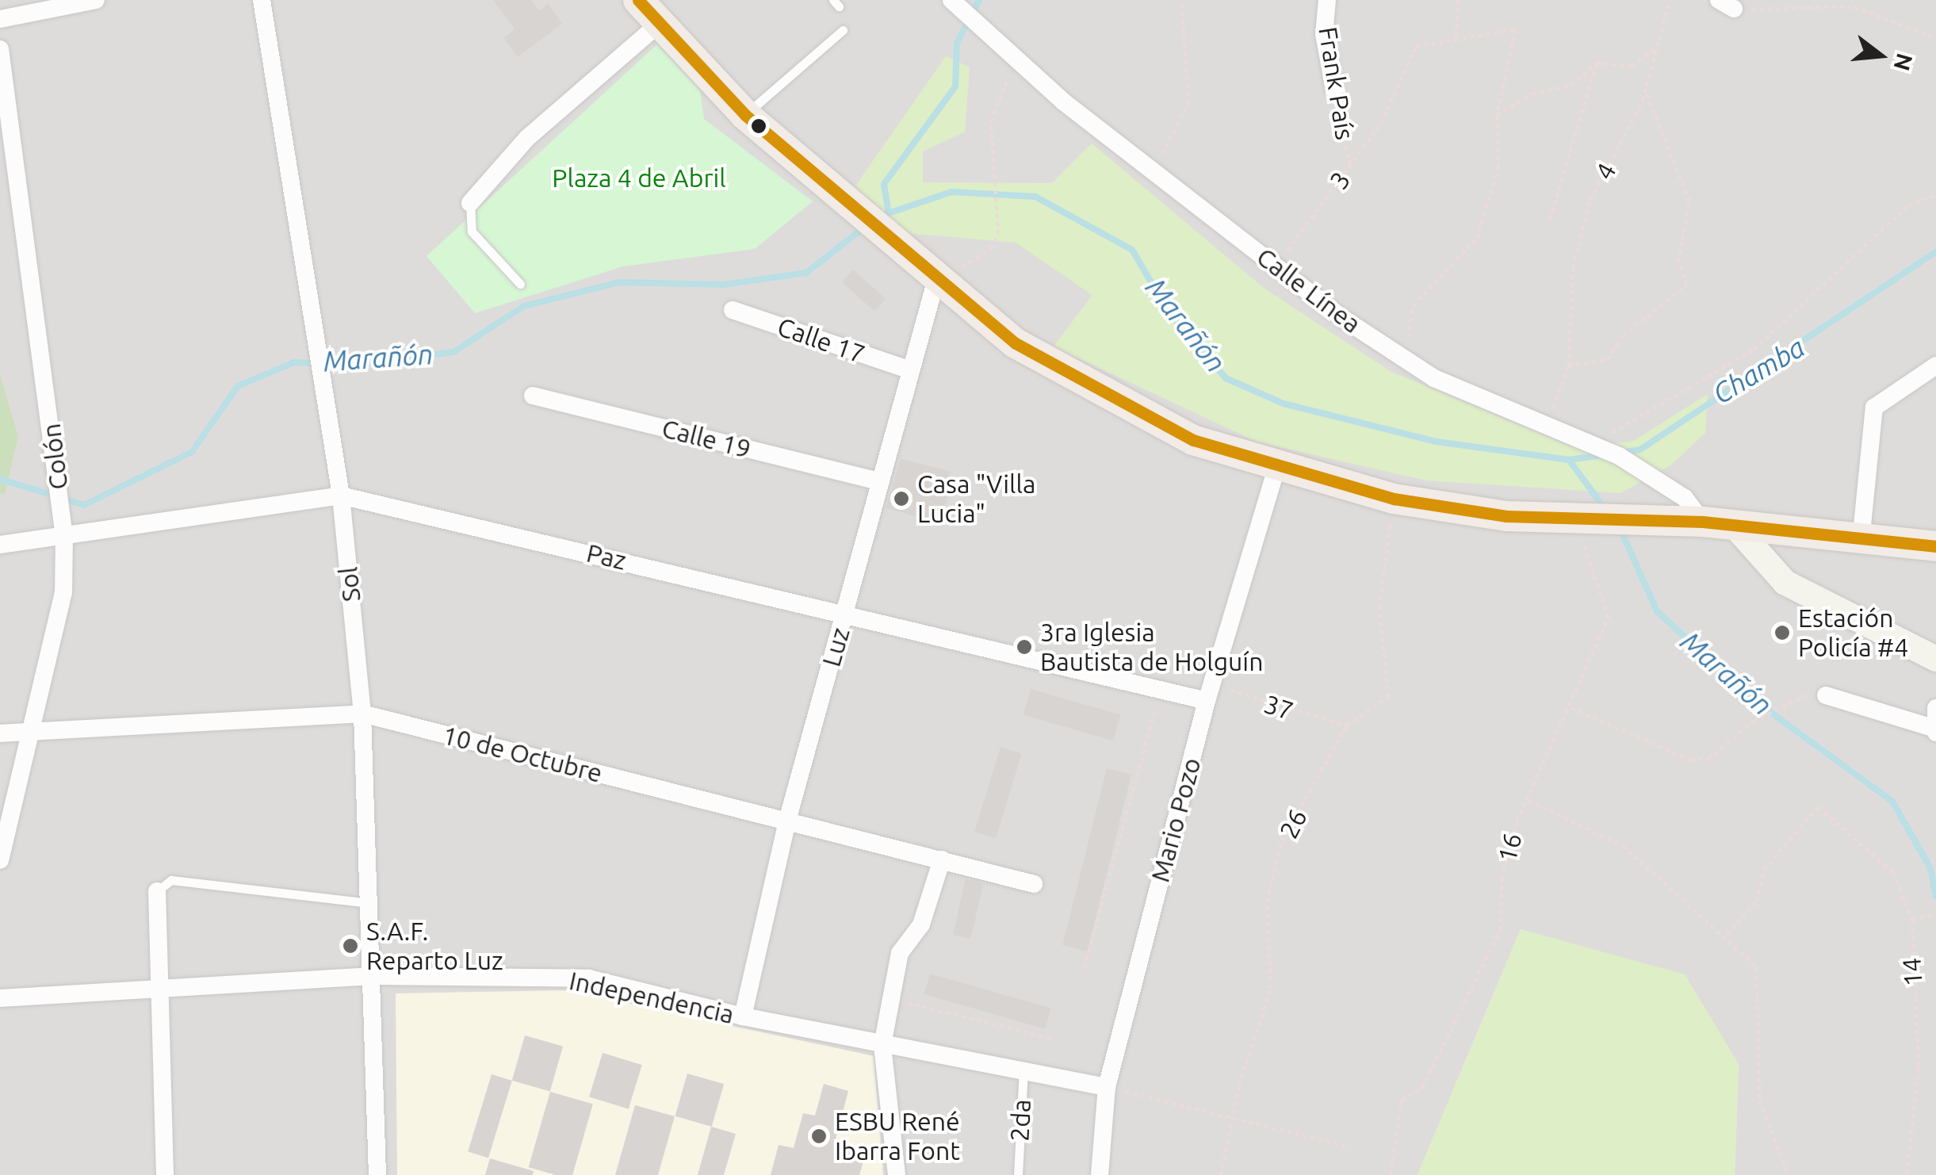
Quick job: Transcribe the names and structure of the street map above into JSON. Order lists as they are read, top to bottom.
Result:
{
  "streets": {
    "street": [
      "Frank País",
      "Calle Línea",
      "Calle 17",
      "Calle 19",
      "Colón",
      "Paz",
      "Sol",
      "Luz",
      "10 de Octubre",
      "Mario Pozo",
      "Independencia"
    ],
    "lane": ["2da"],
    "path": [
      "4",
      "3",
      "37",
      "26",
      "16",
      "14"
    ]
  },
  "crossings": [
    ["Frank País", "3"],
    ["3", "Calle Línea"],
    ["Calle 17", "Luz"],
    ["Calle 19", "Luz"],
    ["Colón", "Paz"],
    ["Colón", "10 de Octubre"],
    ["Paz", "Sol"],
    ["Paz", "Luz"],
    ["Paz", "37"],
    ["Paz", "Mario Pozo"],
    ["Sol", "10 de Octubre"],
    ["Sol", "Independencia"],
    ["Luz", "10 de Octubre"],
    ["Luz", "Independencia"],
    ["37", "Mario Pozo"],
    ["37", "26"],
    ["Mario Pozo", "Independencia"],
    ["Independencia", "2da"]
  ],
  "water": ["Marañón", "Chamba"],
  "parks": ["Plaza 4 de Abril"],
  "places": [
    "Casa \"Villa Lucia\"",
    "Estación Policía #4",
    "3ra Iglesia Bautista de Holguín",
    "S.A.F. Reparto Luz",
    "ESBU René Ibarra Font"
  ],
  "north": "right"
}
